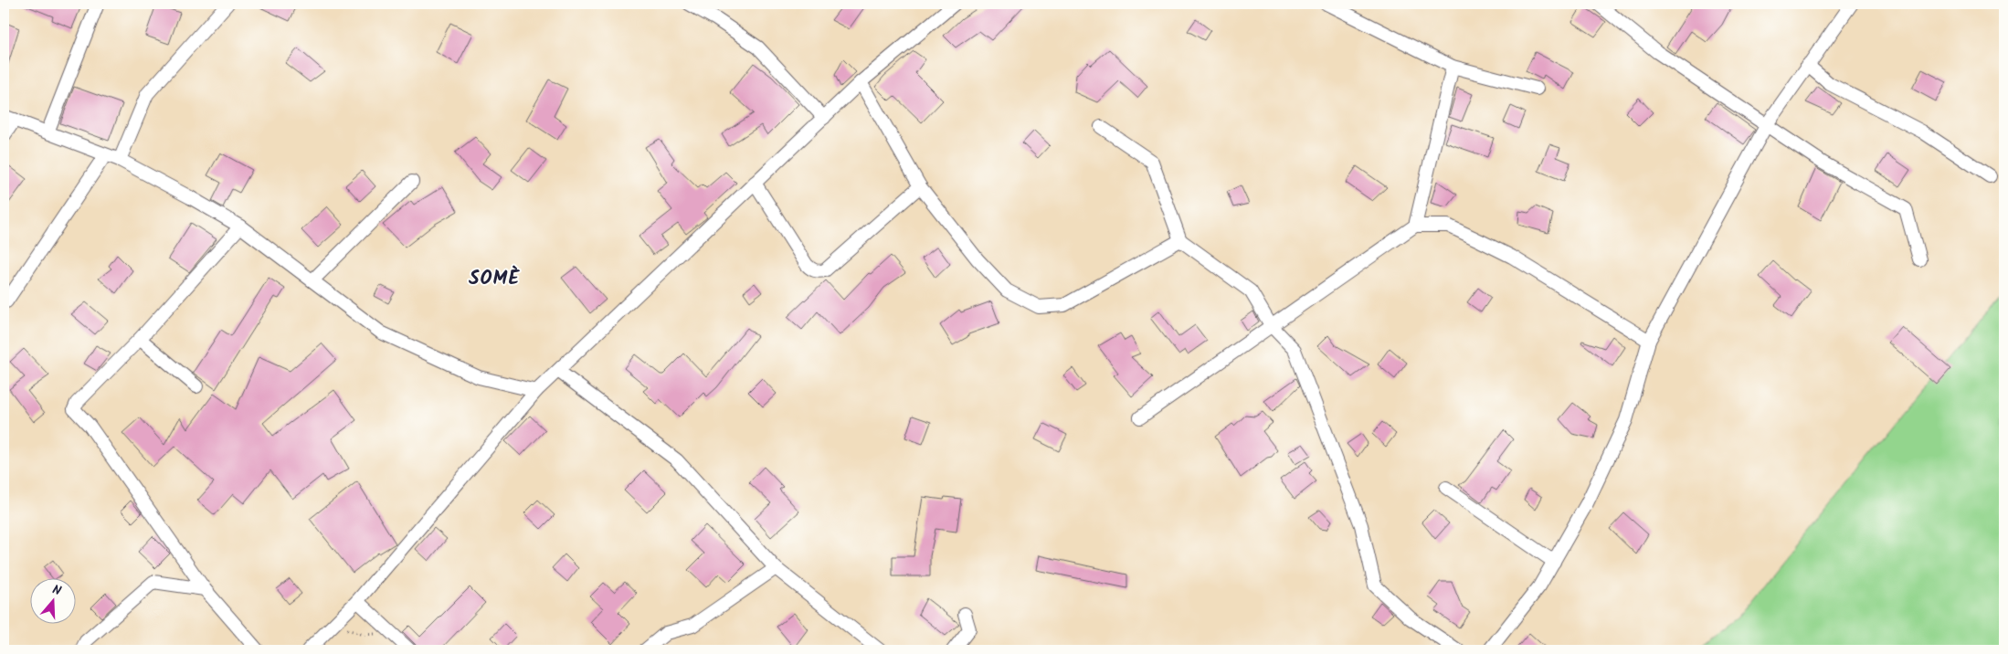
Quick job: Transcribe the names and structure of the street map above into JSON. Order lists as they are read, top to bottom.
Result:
{
  "districts": ["SOMÈ"],
  "north": "top"
}
